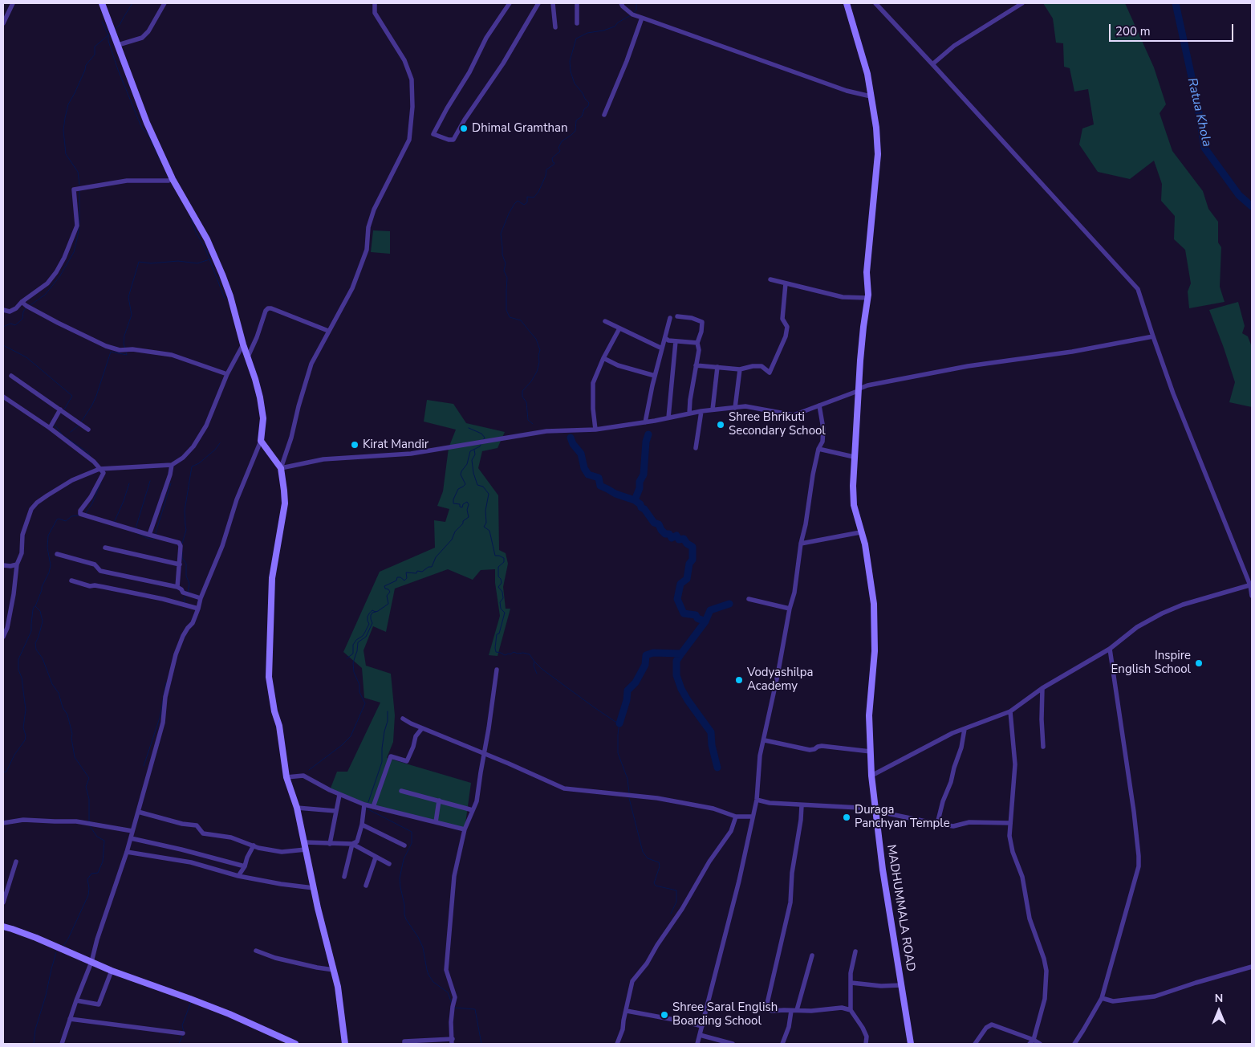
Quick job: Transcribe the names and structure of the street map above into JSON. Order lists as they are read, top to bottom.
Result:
{
  "streets": {
    "street": ["MADHUMMALA ROAD"]
  },
  "water": ["Ratua Khola"],
  "places": [
    "Dhimal Gramthan",
    "Shree Bhrikuti Secondary School",
    "Kirat Mandir",
    "Inspire English School",
    "Vodyashilpa Academy",
    "Duraga Panchyan Temple",
    "Shree Saral English Boarding School"
  ],
  "scale_bar": "200 m",
  "north": "top"
}
